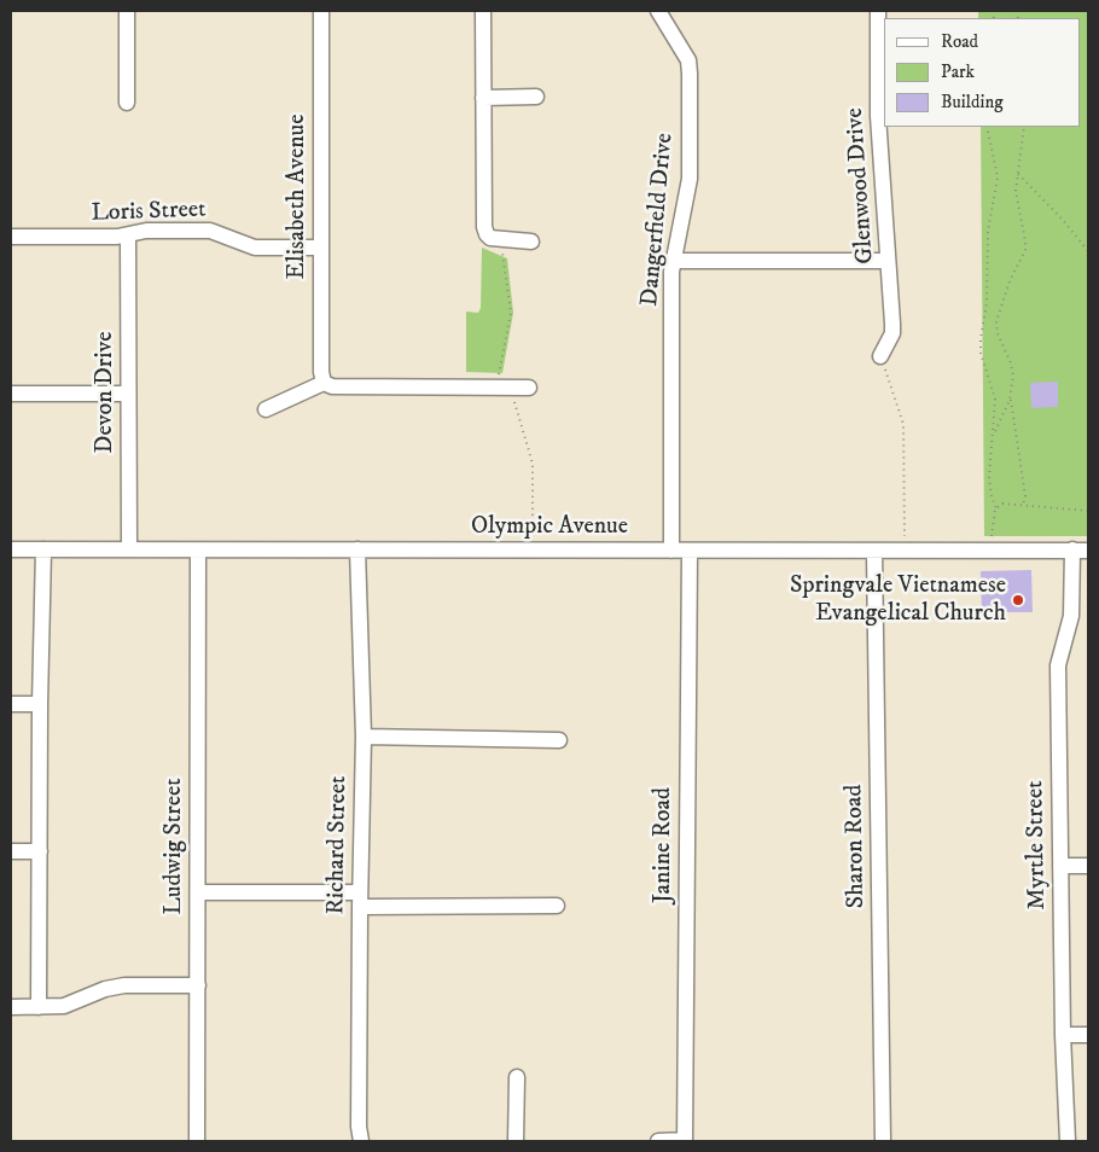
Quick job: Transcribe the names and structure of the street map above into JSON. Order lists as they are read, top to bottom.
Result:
{
  "streets": {
    "street": [
      "Glenwood Drive",
      "Elisabeth Avenue",
      "Loris Street",
      "Dangerfield Drive",
      "Devon Drive",
      "Olympic Avenue",
      "Richard Street",
      "Janine Road",
      "Myrtle Street",
      "Ludwig Street",
      "Sharon Road"
    ]
  },
  "crossings": [
    ["Elisabeth Avenue", "Loris Street"],
    ["Loris Street", "Devon Drive"],
    ["Dangerfield Drive", "Olympic Avenue"],
    ["Devon Drive", "Olympic Avenue"],
    ["Olympic Avenue", "Richard Street"],
    ["Olympic Avenue", "Janine Road"],
    ["Olympic Avenue", "Myrtle Street"],
    ["Olympic Avenue", "Ludwig Street"],
    ["Olympic Avenue", "Sharon Road"]
  ],
  "places": ["Springvale Vietnamese Evangelical Church"],
  "legend": ["Road", "Park", "Building"]
}
